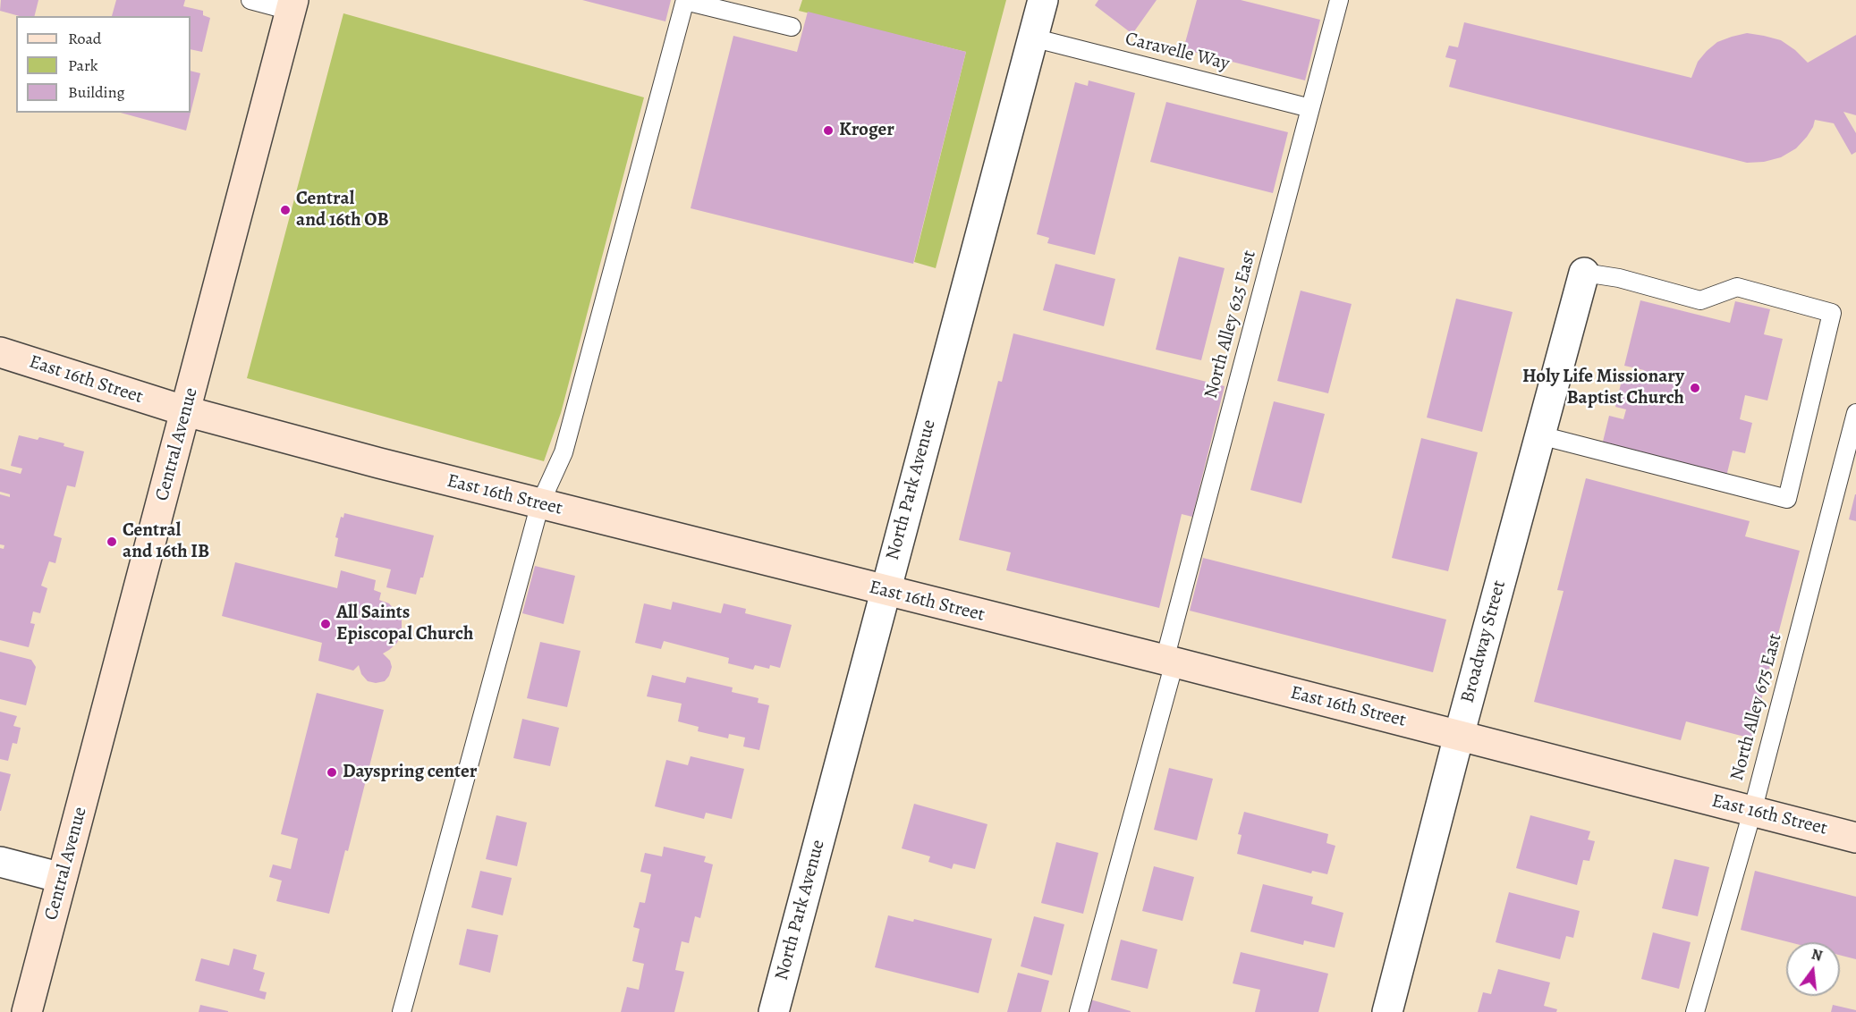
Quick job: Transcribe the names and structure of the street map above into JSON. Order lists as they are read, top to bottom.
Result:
{
  "streets": {
    "main road": ["East 16th Street", "Central Avenue"],
    "street": ["North Park Avenue", "Broadway Street"],
    "lane": ["Caravelle Way", "North Alley 625 East", "North Alley 675 East"]
  },
  "crossings": [
    ["Caravelle Way", "North Alley 625 East"],
    ["Caravelle Way", "North Park Avenue"],
    ["North Alley 625 East", "East 16th Street"],
    ["East 16th Street", "Central Avenue"],
    ["East 16th Street", "North Park Avenue"],
    ["East 16th Street", "Broadway Street"],
    ["East 16th Street", "North Alley 675 East"]
  ],
  "places": [
    "Kroger",
    "Central and 16th OB",
    "Holy Life Missionary Baptist Church",
    "Central and 16th IB",
    "All Saints Episcopal Church",
    "Dayspring center"
  ],
  "legend": ["Road", "Park", "Building"],
  "north": "top"
}
